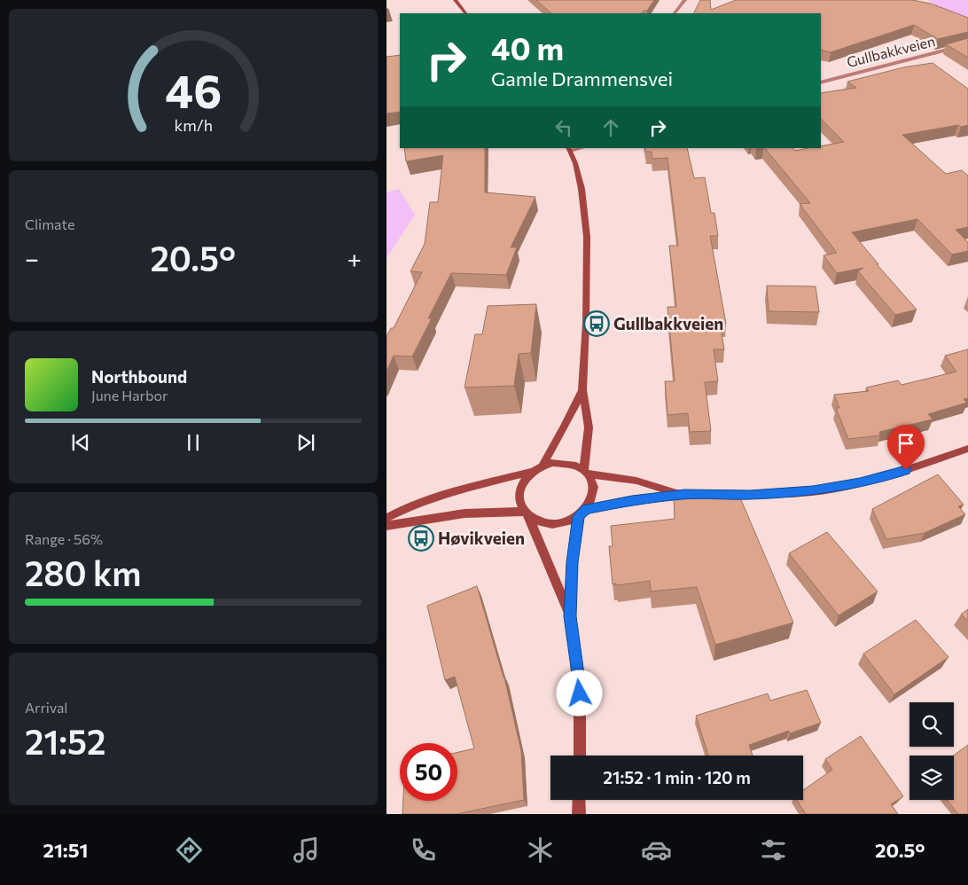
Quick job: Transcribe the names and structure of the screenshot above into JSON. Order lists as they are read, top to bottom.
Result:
{
  "streets": {
    "street": ["Gullbakkveien"]
  },
  "places": {
    "bus stop": ["Gullbakkveien", "Høvikveien"]
  },
  "page": {
    "turn": ["40 m", "Gamle Drammensvei"],
    "tile": [
      "Climate",
      ["Range · 56%", "280 km"],
      ["Arrival", "21:52"]
    ],
    "heat": ["−", "20.5°", "+"],
    "song": ["Northbound", "June Harbor"],
    "limit": "50",
    "trip": "21:52 · 1 min · 120 m",
    "tabs": ["21:51", "20.5°"],
    "gauge": ["46", "km/h"]
  }
}
